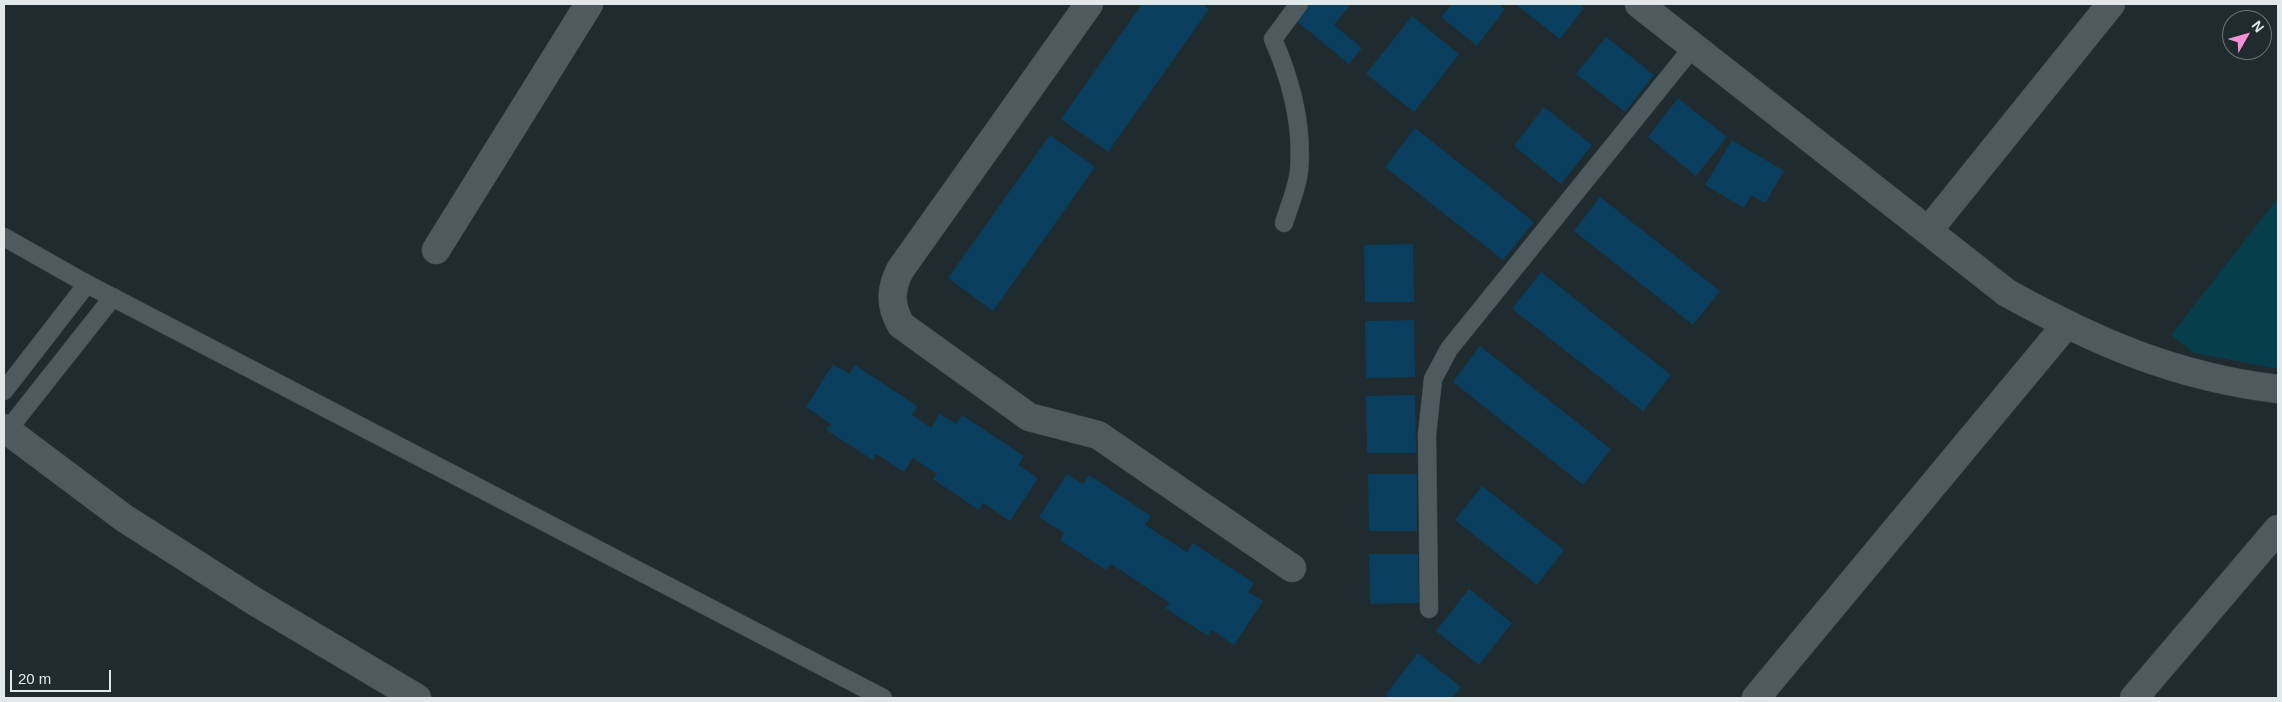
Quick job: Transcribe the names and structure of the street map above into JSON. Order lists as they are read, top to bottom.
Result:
{
  "scale_bar": "20 m",
  "north": "top right"
}
